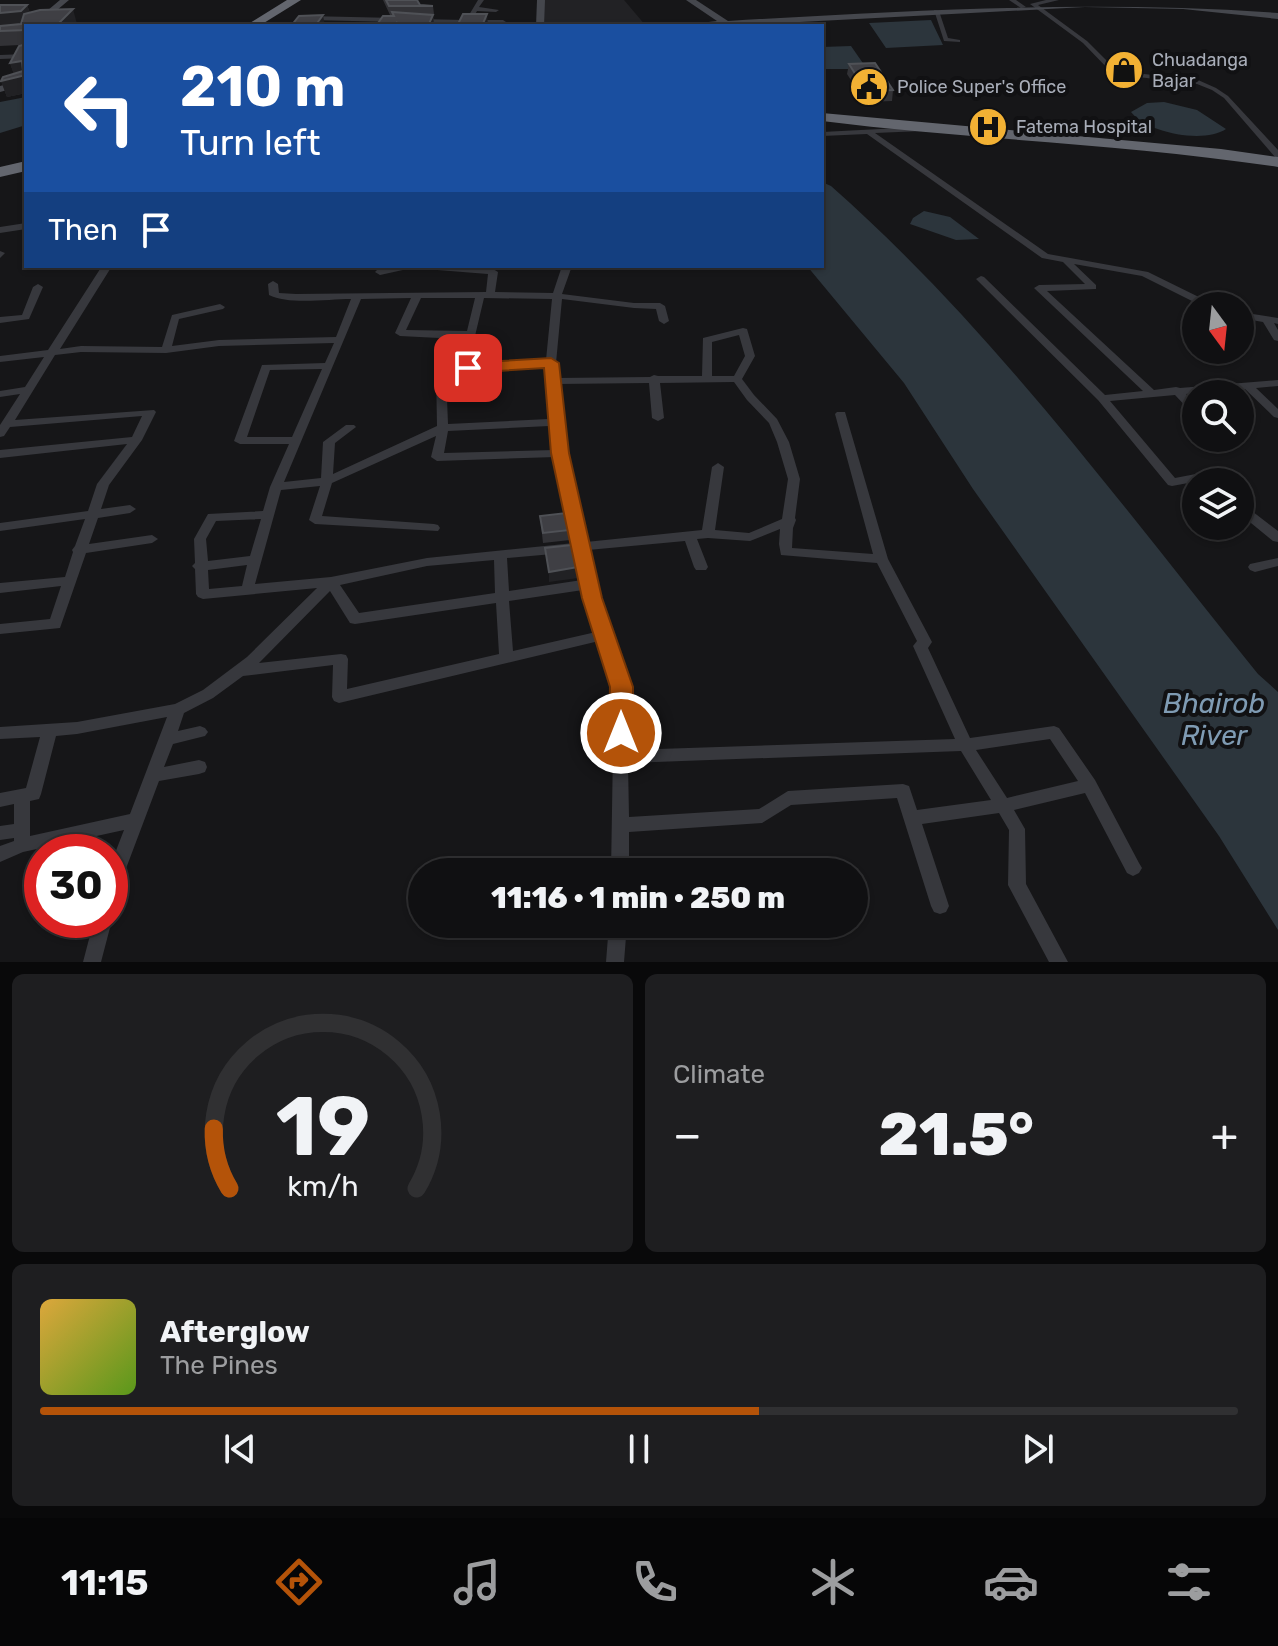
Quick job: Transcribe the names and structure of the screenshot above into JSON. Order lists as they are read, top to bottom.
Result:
{
  "water": ["Bhairob River"],
  "places": {
    "shop": ["Chuadanga Bajar"],
    "public building": ["Police Super's Office"],
    "hospital": ["Fatema Hospital"]
  },
  "north": "bottom",
  "page": {
    "turn": ["210 m", "Turn left"],
    "then": "Then",
    "limit": "30",
    "trip": "11:16 · 1 min · 250 m",
    "tile": "Climate",
    "heat": ["−", "21.5°", "+"],
    "song": ["Afterglow", "The Pines"],
    "tabs": "11:15",
    "gauge": ["19", "km/h"]
  }
}
